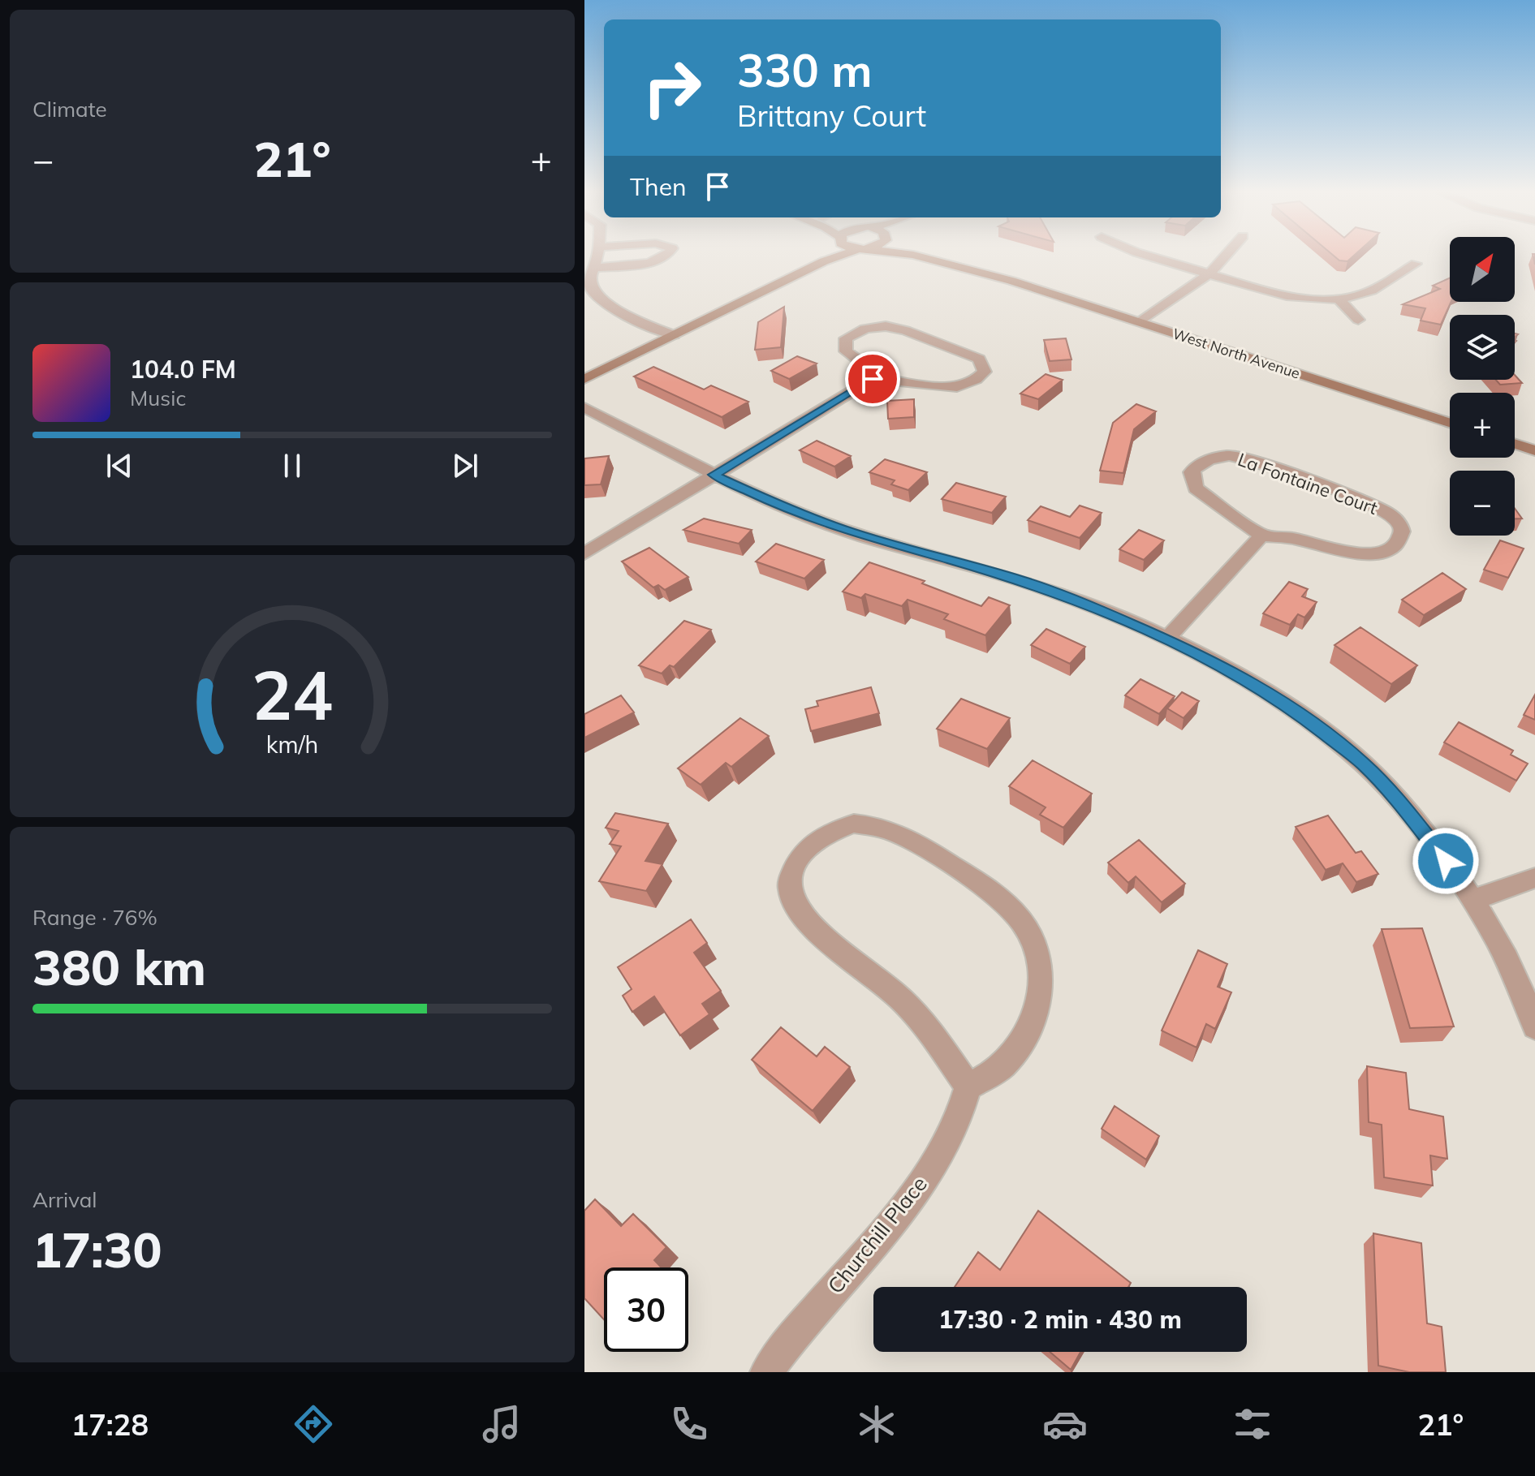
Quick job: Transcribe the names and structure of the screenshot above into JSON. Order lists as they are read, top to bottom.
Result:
{
  "streets": {
    "main road": ["West North Avenue"],
    "street": ["La Fontaine Court", "Churchill Place"]
  },
  "north": "top right",
  "page": {
    "tile": [
      "Climate",
      ["Range · 76%", "380 km"],
      ["Arrival", "17:30"]
    ],
    "turn": ["330 m", "Brittany Court"],
    "heat": ["−", "21°", "+"],
    "then": "Then",
    "map_buttons": ["+", "−"],
    "song": ["104.0 FM", "Music"],
    "limit": "30",
    "trip": "17:30 · 2 min · 430 m",
    "tabs": ["17:28", "21°"],
    "gauge": ["24", "km/h"]
  }
}
